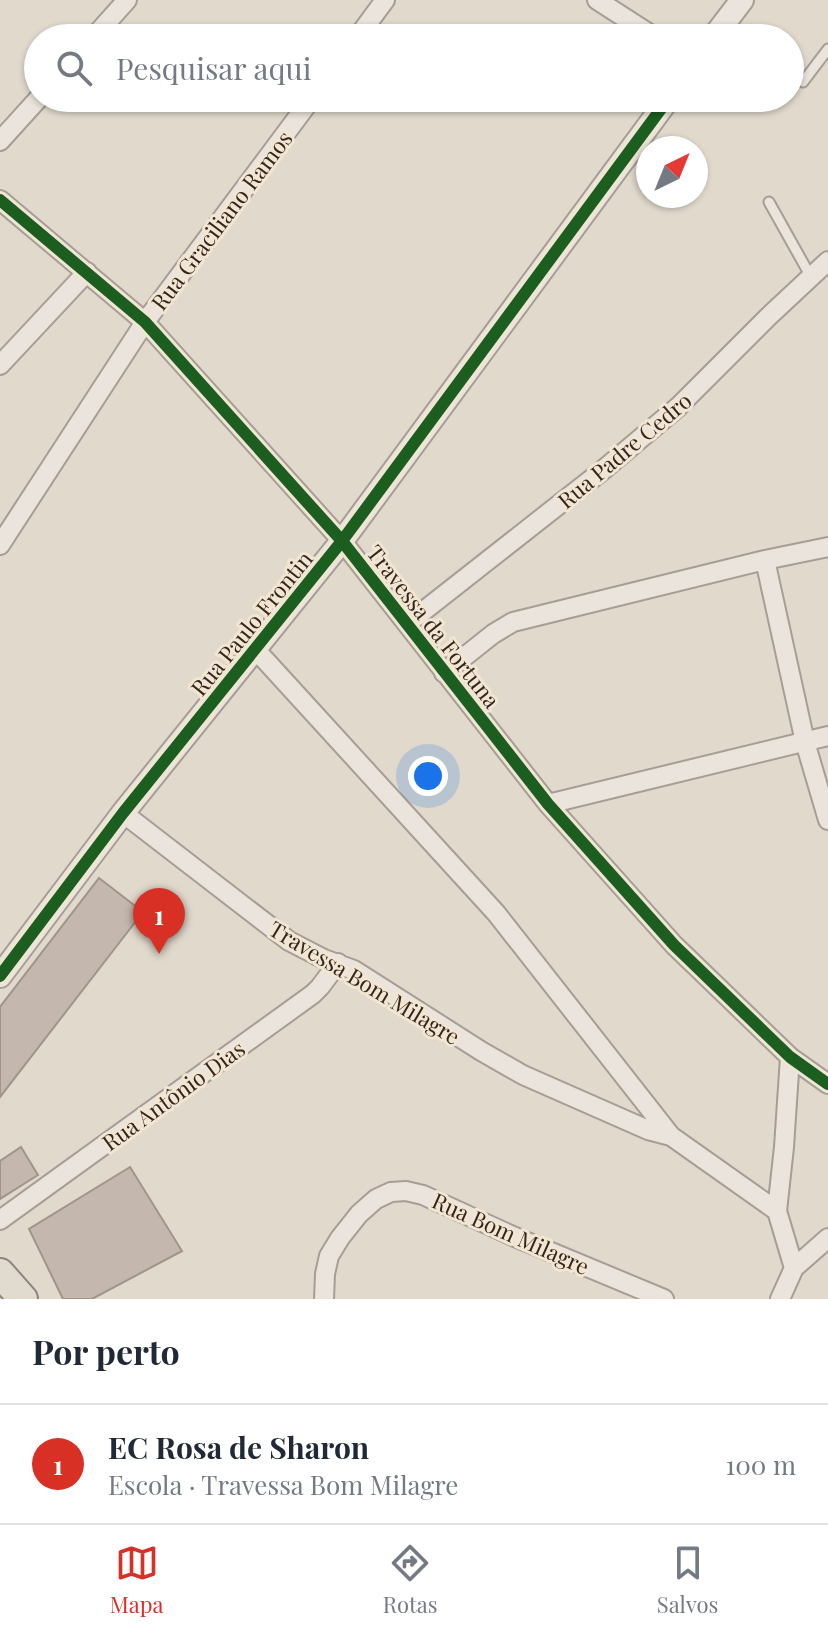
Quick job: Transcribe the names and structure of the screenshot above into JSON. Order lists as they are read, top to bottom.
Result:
{
  "streets": {
    "street": [
      "Rua Graciliano Ramos",
      "Rua Padre Cedro",
      "Rua Paulo Frontin",
      "Travessa da Fortuna",
      "Travessa Bom Milagre",
      "Rua Antônio Dias",
      "Rua Bom Milagre"
    ]
  },
  "crossings": [
    ["Rua Graciliano Ramos", "Travessa da Fortuna"],
    ["Rua Padre Cedro", "Travessa da Fortuna"],
    ["Rua Paulo Frontin", "Travessa da Fortuna"],
    ["Rua Paulo Frontin", "Travessa Bom Milagre"],
    ["Travessa Bom Milagre", "Rua Antônio Dias"]
  ],
  "north": "top right",
  "page": {
    "search": "Pesquisar aqui",
    "pins": "1",
    "heading": "Por perto",
    "list": [
      {
        "mark": "1",
        "name": "EC Rosa de Sharon",
        "note": "Escola · Travessa Bom Milagre",
        "value": "100 m"
      }
    ],
    "nav": ["Mapa", "Rotas", "Salvos"]
  }
}
